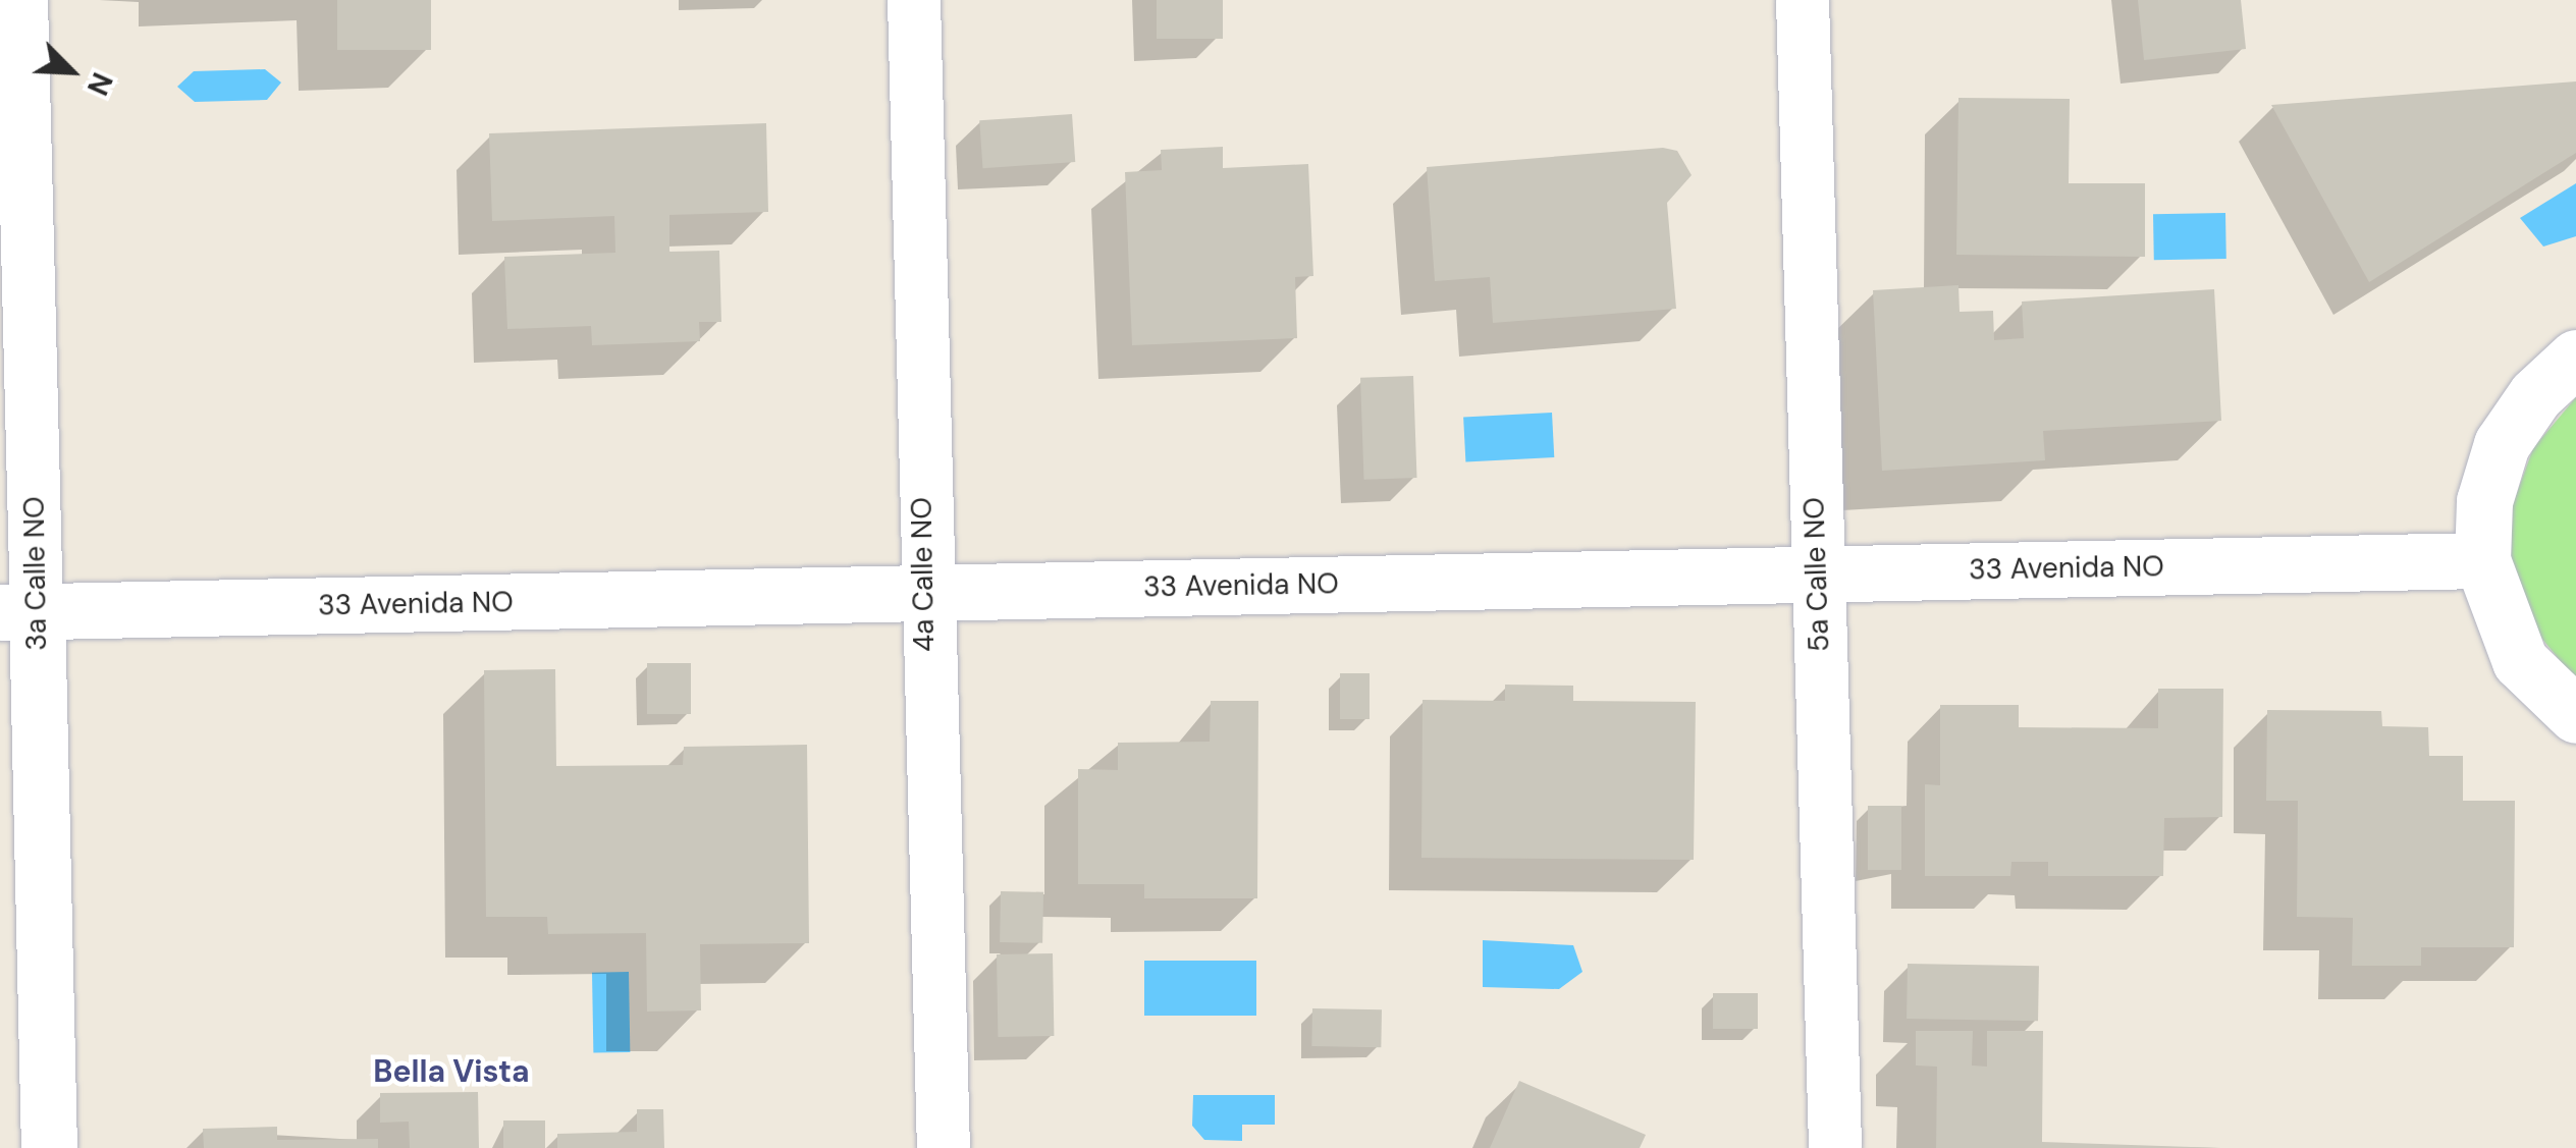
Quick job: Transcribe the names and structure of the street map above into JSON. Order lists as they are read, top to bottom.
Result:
{
  "streets": {
    "street": [
      "33 Avenida NO",
      "3a Calle NO",
      "4a Calle NO",
      "5a Calle NO"
    ]
  },
  "crossings": [
    ["33 Avenida NO", "3a Calle NO"],
    ["33 Avenida NO", "4a Calle NO"],
    ["33 Avenida NO", "5a Calle NO"]
  ],
  "districts": ["Bella Vista"],
  "north": "bottom right"
}
